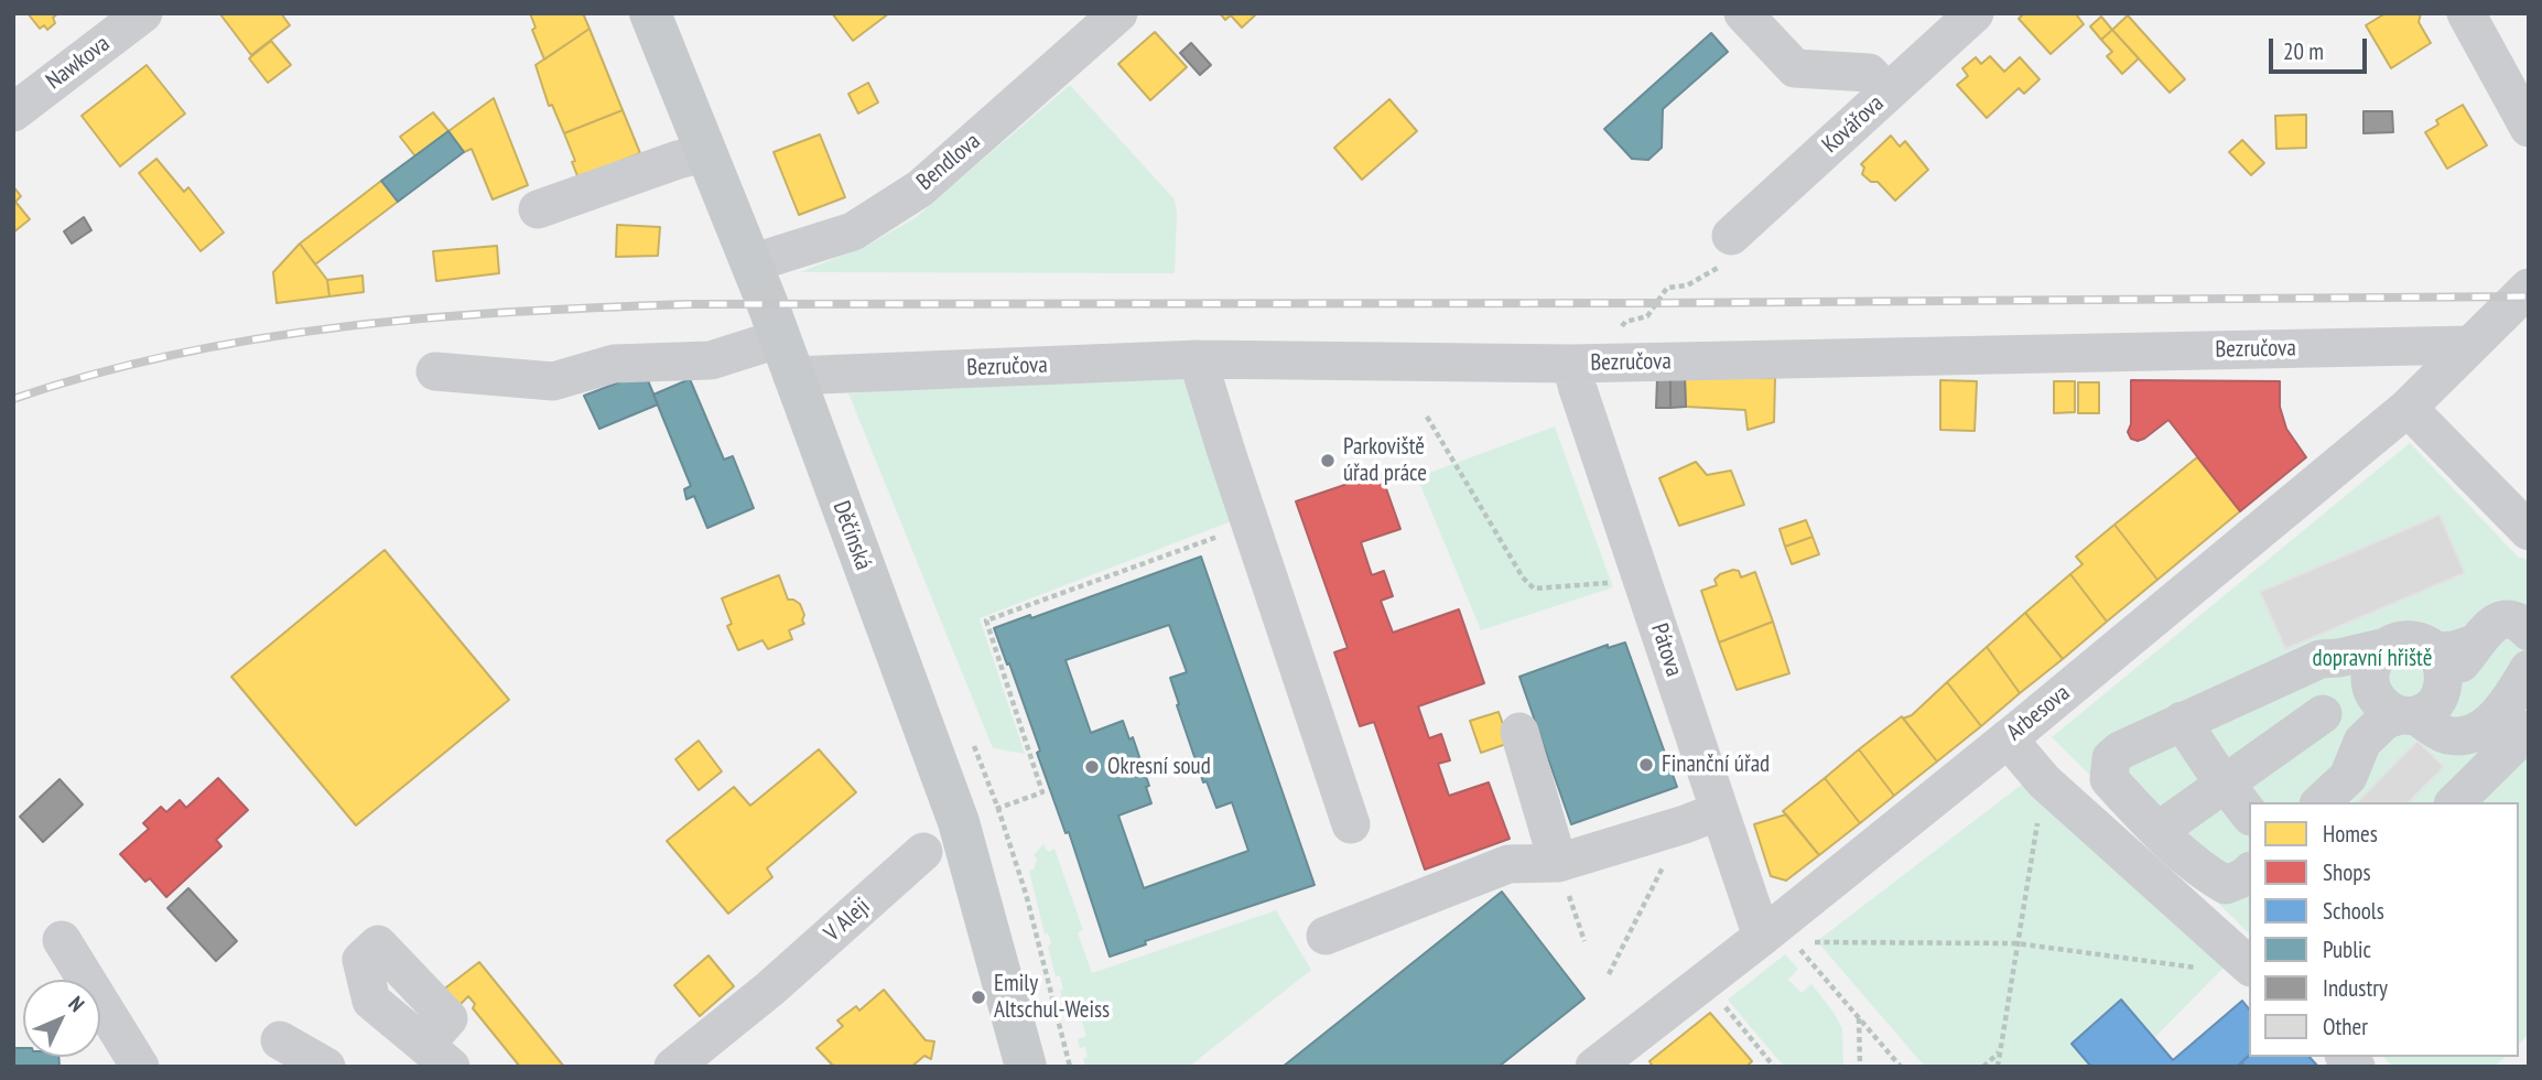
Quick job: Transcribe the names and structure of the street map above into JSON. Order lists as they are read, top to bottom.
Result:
{
  "streets": {
    "main road": ["Děčínská"],
    "street": [
      "Nawkova",
      "Kovářova",
      "Bendlova",
      "Bezručova",
      "Pátova",
      "Arbesova",
      "V Aleji"
    ]
  },
  "crossings": [
    ["Bendlova", "Děčínská"],
    ["Bezručova", "Děčínská"],
    ["Bezručova", "Pátova"],
    ["Bezručova", "Arbesova"],
    ["Pátova", "Arbesova"]
  ],
  "parks": ["dopravní hřiště"],
  "places": [
    "Parkoviště úřad práce",
    "Finanční úřad",
    "Okresní soud",
    "Emily Altschul-Weiss"
  ],
  "legend": [
    "Homes",
    "Shops",
    "Schools",
    "Public",
    "Industry",
    "Other"
  ],
  "scale_bar": "20 m",
  "north": "top right"
}
